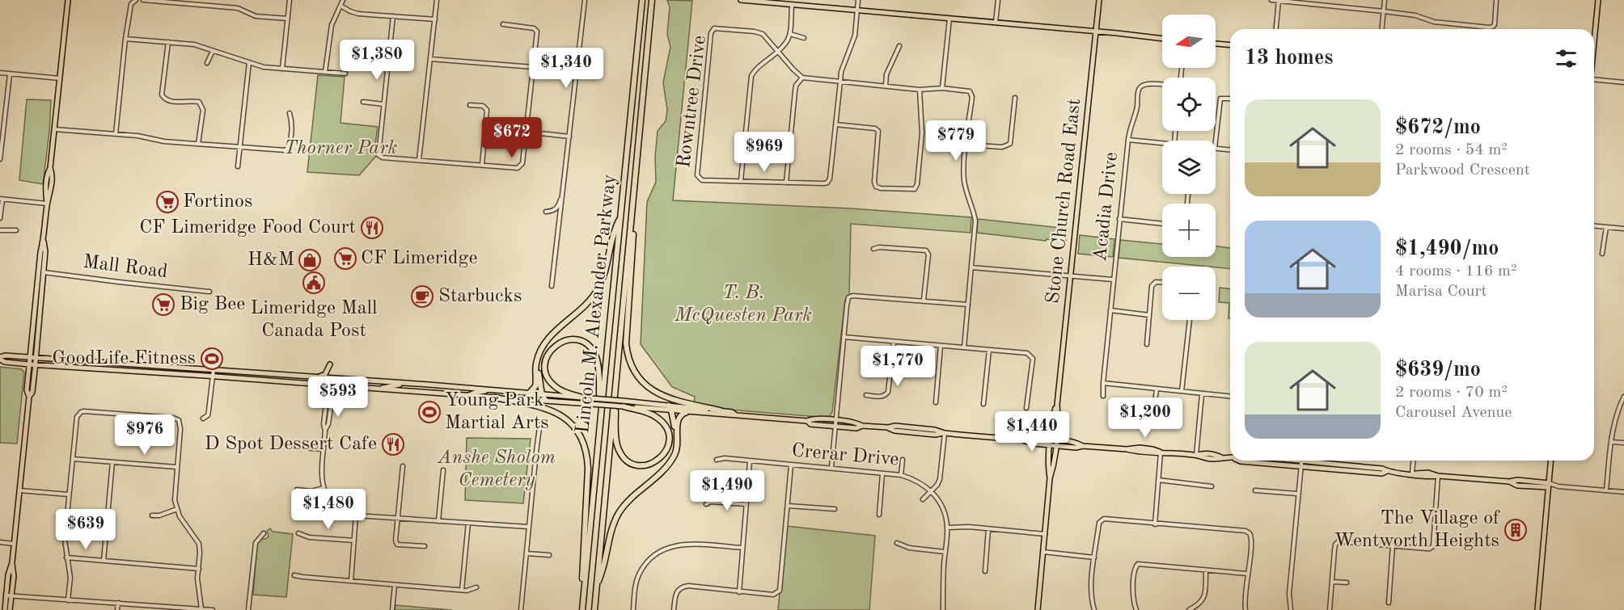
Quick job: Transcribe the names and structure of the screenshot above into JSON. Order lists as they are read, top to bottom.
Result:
{
  "streets": {
    "highway": ["Lincoln M. Alexander Parkway"],
    "main road": ["Stone Church Road East"],
    "street": [
      "Rowntree Drive",
      "Acadia Drive",
      "Mall Road",
      "Crerar Drive"
    ]
  },
  "parks": ["Thorner Park", "T. B. McQuesten Park", "Anshe Sholom Cemetery"],
  "places": {
    "supermarket": ["Fortinos", "CF Limeridge", "Big Bee"],
    "restaurant": ["CF Limeridge Food Court", "D Spot Dessert Cafe"],
    "shop": ["H&M"],
    "public building": ["Limeridge Mall Canada Post"],
    "cafe": ["Starbucks"],
    "sports": ["GoodLife Fitness", "Young Park Martial Arts"],
    "building": ["The Village of Wentworth Heights"]
  },
  "north": "left",
  "page": {
    "map_buttons": ["+", "−"],
    "heading": "13 homes",
    "price": [
      "$1,380",
      "$1,340",
      "$672",
      "$779",
      "$969",
      "$1,770",
      "$593",
      "$1,200",
      "$1,440",
      "$976",
      "$1,490",
      "$1,480",
      "$639"
    ],
    "list": [
      {
        "name": "$672/mo",
        "note": "2 rooms · 54 m² · Parkwood Crescent"
      },
      {
        "name": "$1,490/mo",
        "note": "4 rooms · 116 m² · Marisa Court"
      },
      {
        "name": "$639/mo",
        "note": "2 rooms · 70 m² · Carousel Avenue"
      }
    ]
  }
}
